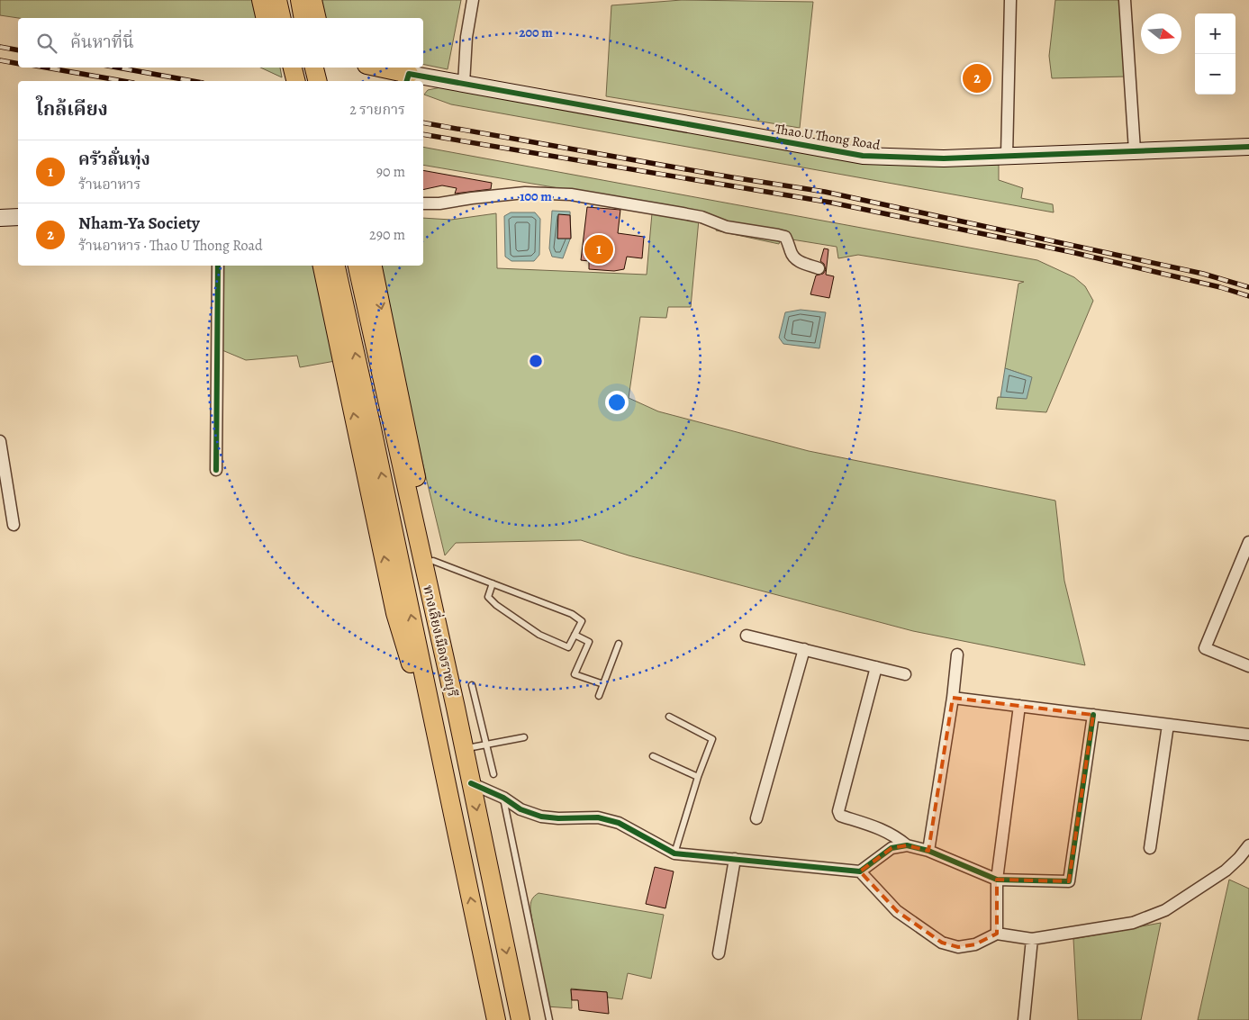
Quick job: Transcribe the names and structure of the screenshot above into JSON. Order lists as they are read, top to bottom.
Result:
{
  "streets": {
    "main road": ["ทางเลี่ยงเมืองราชบุรี"],
    "street": ["Thao U Thong Road"]
  },
  "north": "right",
  "page": {
    "map_buttons": ["+", "−"],
    "search": "ค้นหาที่นี่",
    "pins": ["2", "1"],
    "heading": ["ใกล้เคียง", "2 รายการ"],
    "list": [
      {
        "mark": "1",
        "name": "ครัวลั่นทุ่ง",
        "note": "ร้านอาหาร",
        "value": "90 m"
      },
      {
        "mark": "2",
        "name": "Nham-Ya Society",
        "note": "ร้านอาหาร · Thao U Thong Road",
        "value": "290 m"
      }
    ]
  },
  "rings": ["200 m", "100 m"]
}
